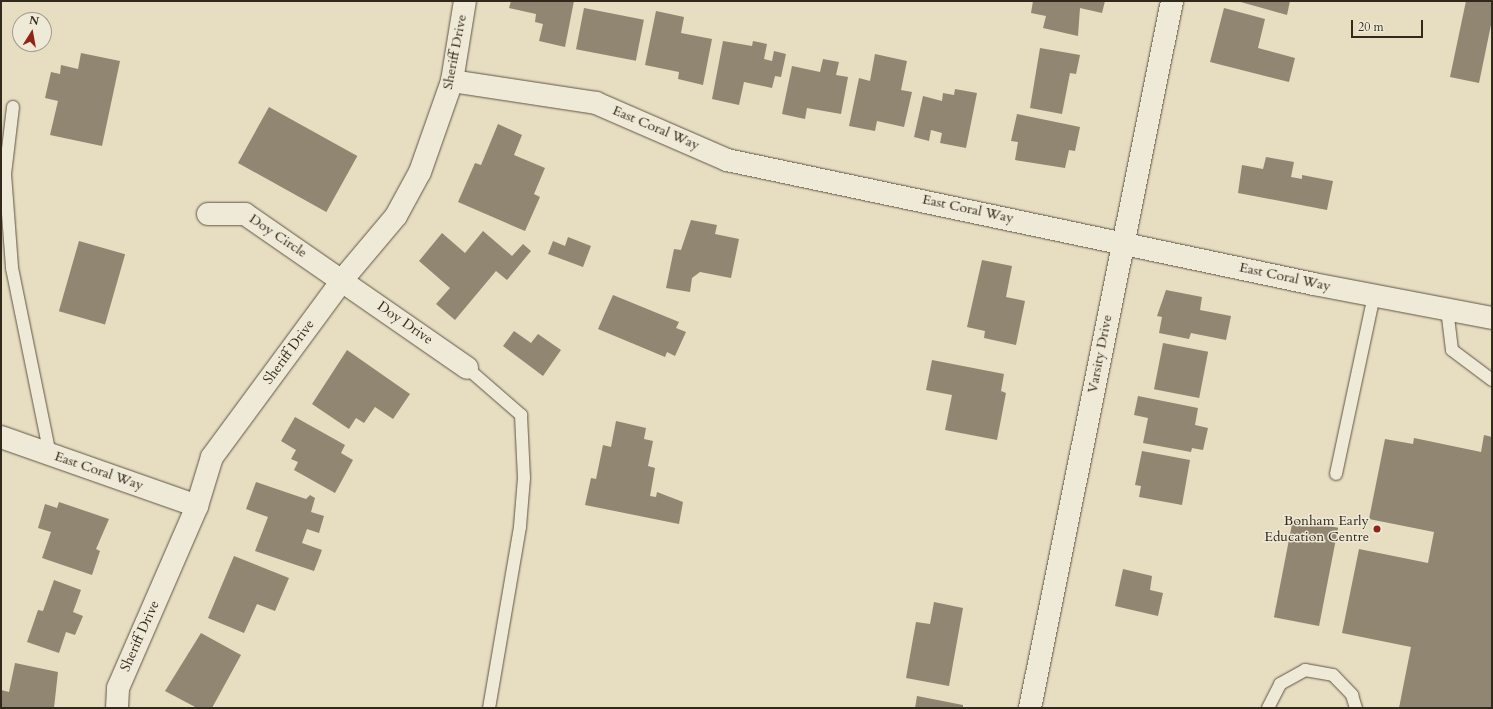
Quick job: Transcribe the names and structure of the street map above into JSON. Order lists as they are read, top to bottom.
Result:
{
  "streets": {
    "street": [
      "Sheriff Drive",
      "East Coral Way",
      "Doy Circle",
      "Doy Drive",
      "Varsity Drive"
    ]
  },
  "crossings": [
    ["Sheriff Drive", "East Coral Way"],
    ["Sheriff Drive", "Doy Circle"],
    ["Sheriff Drive", "Doy Drive"],
    ["East Coral Way", "Varsity Drive"],
    ["Doy Circle", "Doy Drive"]
  ],
  "places": ["Bonham Early Education Centre"],
  "scale_bar": "20 m",
  "north": "top"
}
